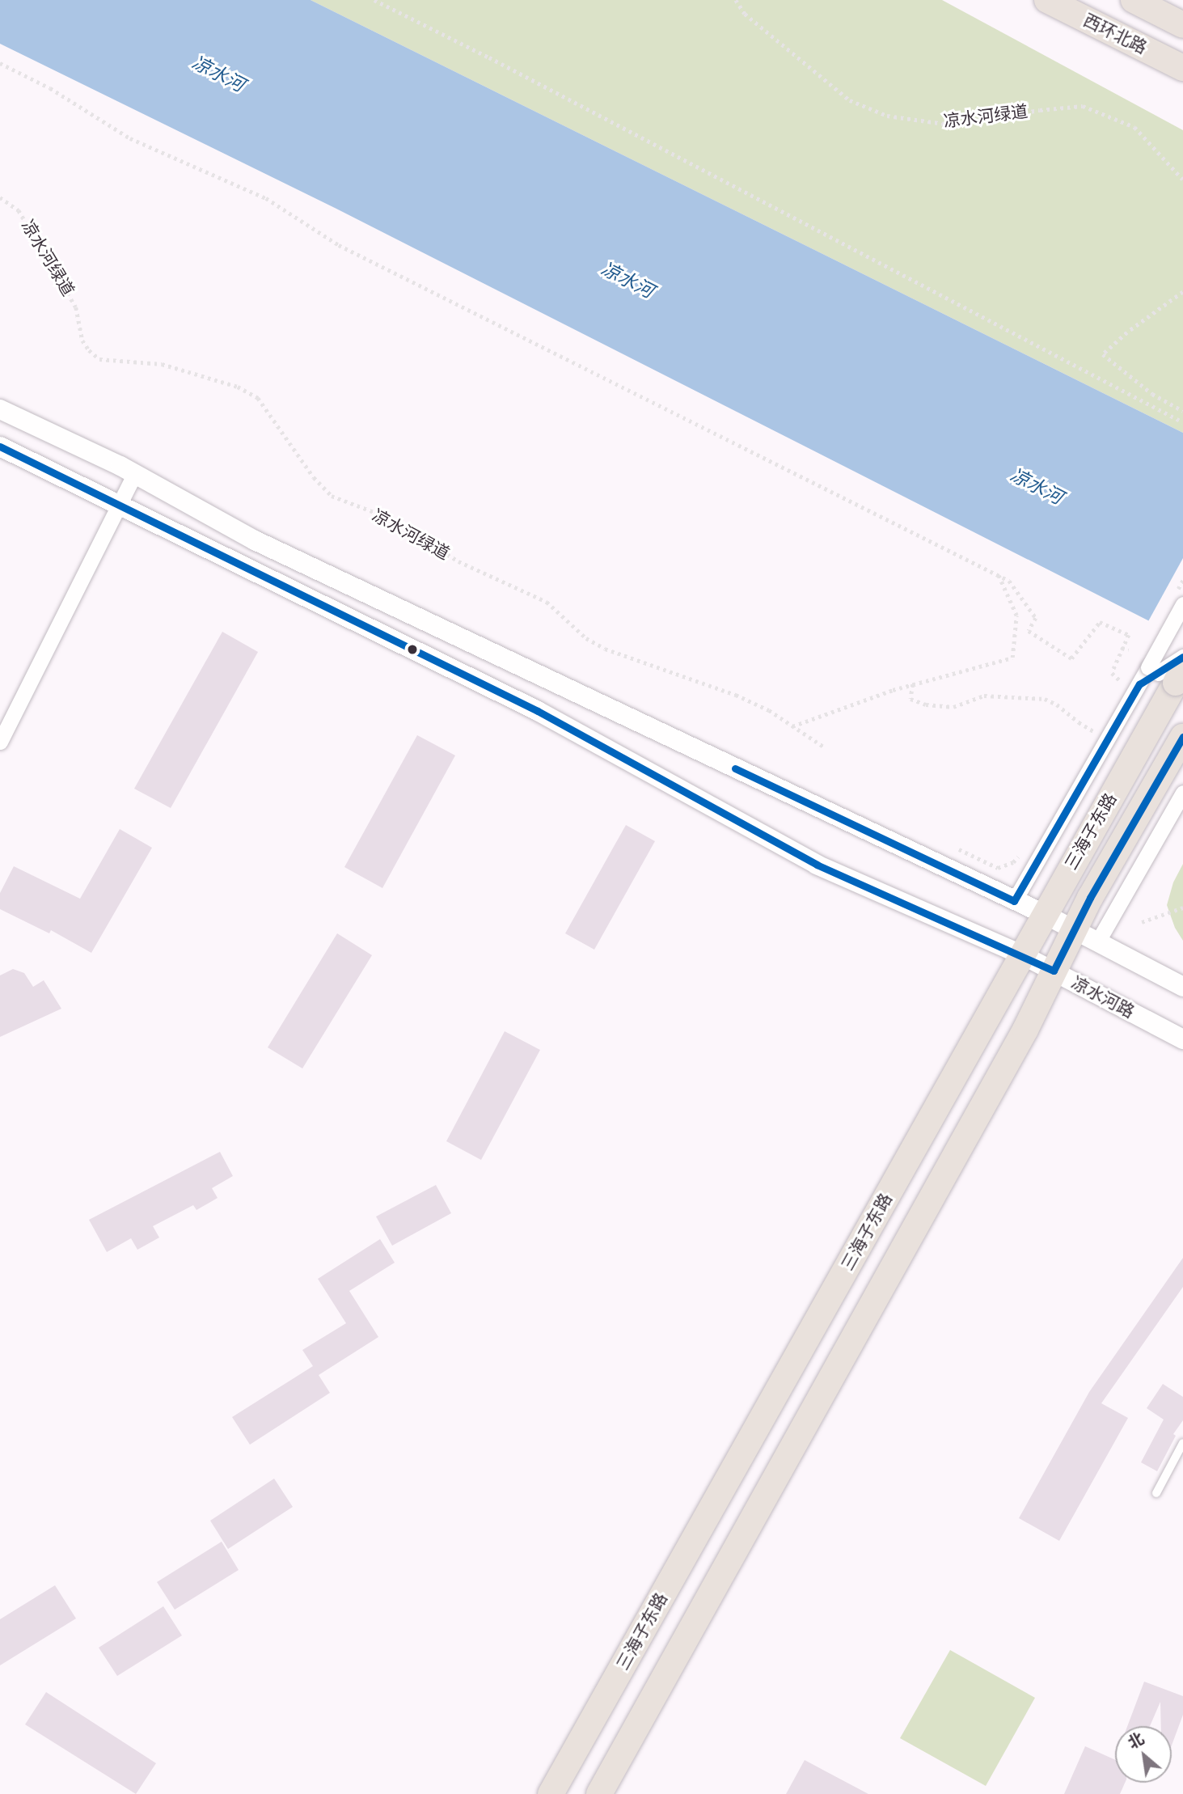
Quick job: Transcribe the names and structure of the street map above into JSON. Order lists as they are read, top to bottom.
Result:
{
  "streets": {
    "main road": ["西环北路", "三海子东路"],
    "street": ["凉水河路"],
    "path": ["凉水河绿道"]
  },
  "crossings": [
    ["三海子东路", "凉水河路"]
  ],
  "water": ["凉水河"],
  "north": "top left"
}
